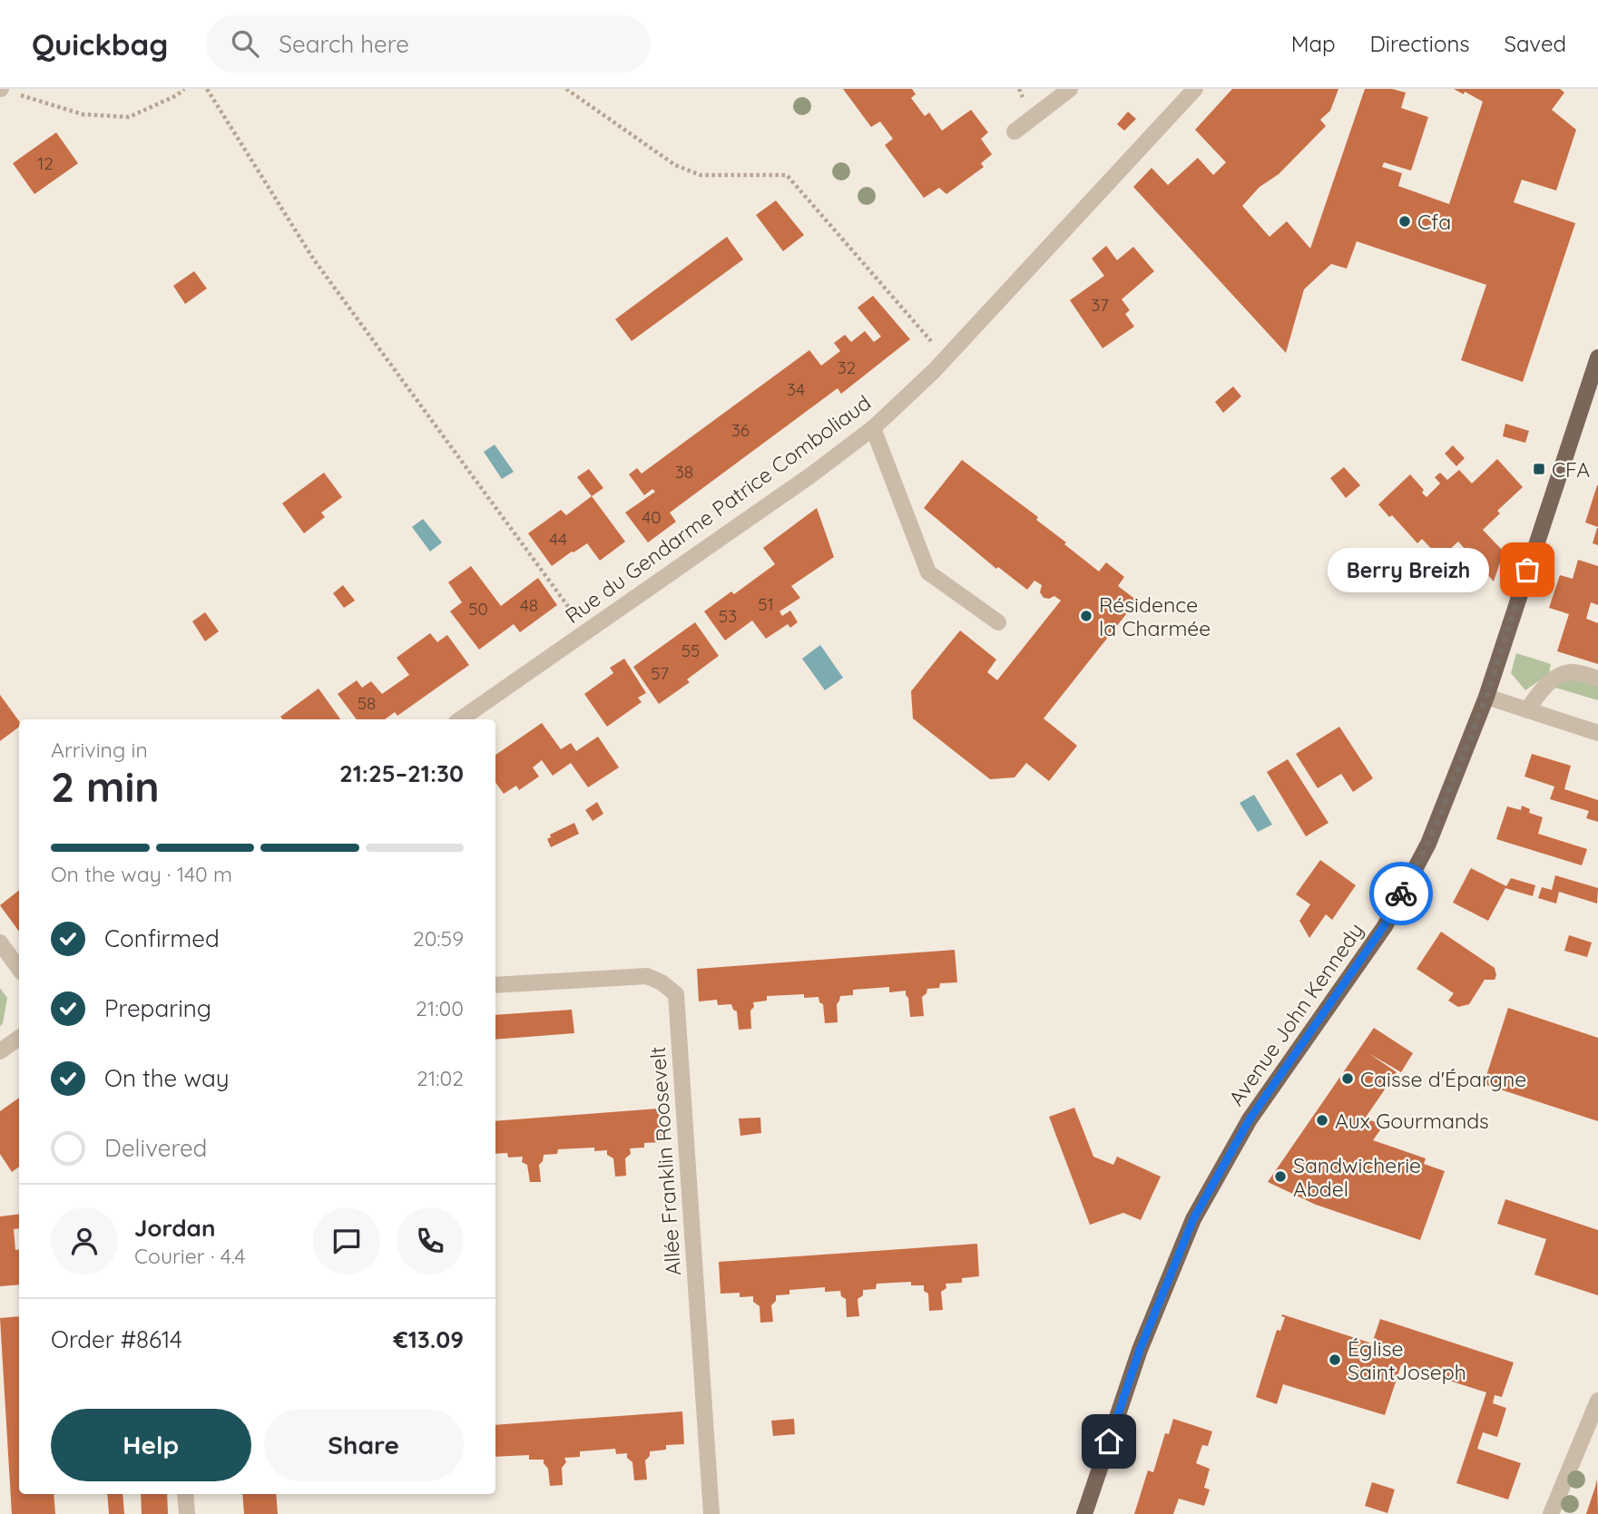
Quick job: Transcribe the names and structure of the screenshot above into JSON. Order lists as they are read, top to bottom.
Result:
{
  "streets": {
    "main road": ["Avenue John Kennedy"],
    "street": ["Rue du Gendarme Patrice Comboliaud", "Allée Franklin Roosevelt"]
  },
  "places": {
    "other": [
      "Cfa",
      "Berry Breizh",
      "Résidence la Charmée",
      "Caisse d'Épargne",
      "Aux Gourmands",
      "Sandwicherie Abdel",
      "Église SaintJoseph"
    ],
    "transit": ["CFA"]
  },
  "house_numbers": [
    "12",
    "37",
    "32",
    "34",
    "36",
    "38",
    "40",
    "44",
    "51",
    "48",
    "50",
    "53",
    "55",
    "57",
    "58"
  ],
  "page": {
    "header": "Quickbag",
    "search": "Search here",
    "nav": ["Map", "Directions", "Saved"],
    "bubble": "Berry Breizh",
    "heading": ["2 min", "Arriving in", "21:25–21:30"],
    "panel": [
      "Jordan",
      "Courier · 4.4",
      "Order #8614",
      "€13.09"
    ],
    "bar": "On the way · 140 m",
    "list": [
      ["Confirmed", "20:59"],
      ["Preparing", "21:00"],
      ["On the way", "21:02"],
      "Delivered"
    ],
    "buttons": ["Help", "Share"]
  }
}
